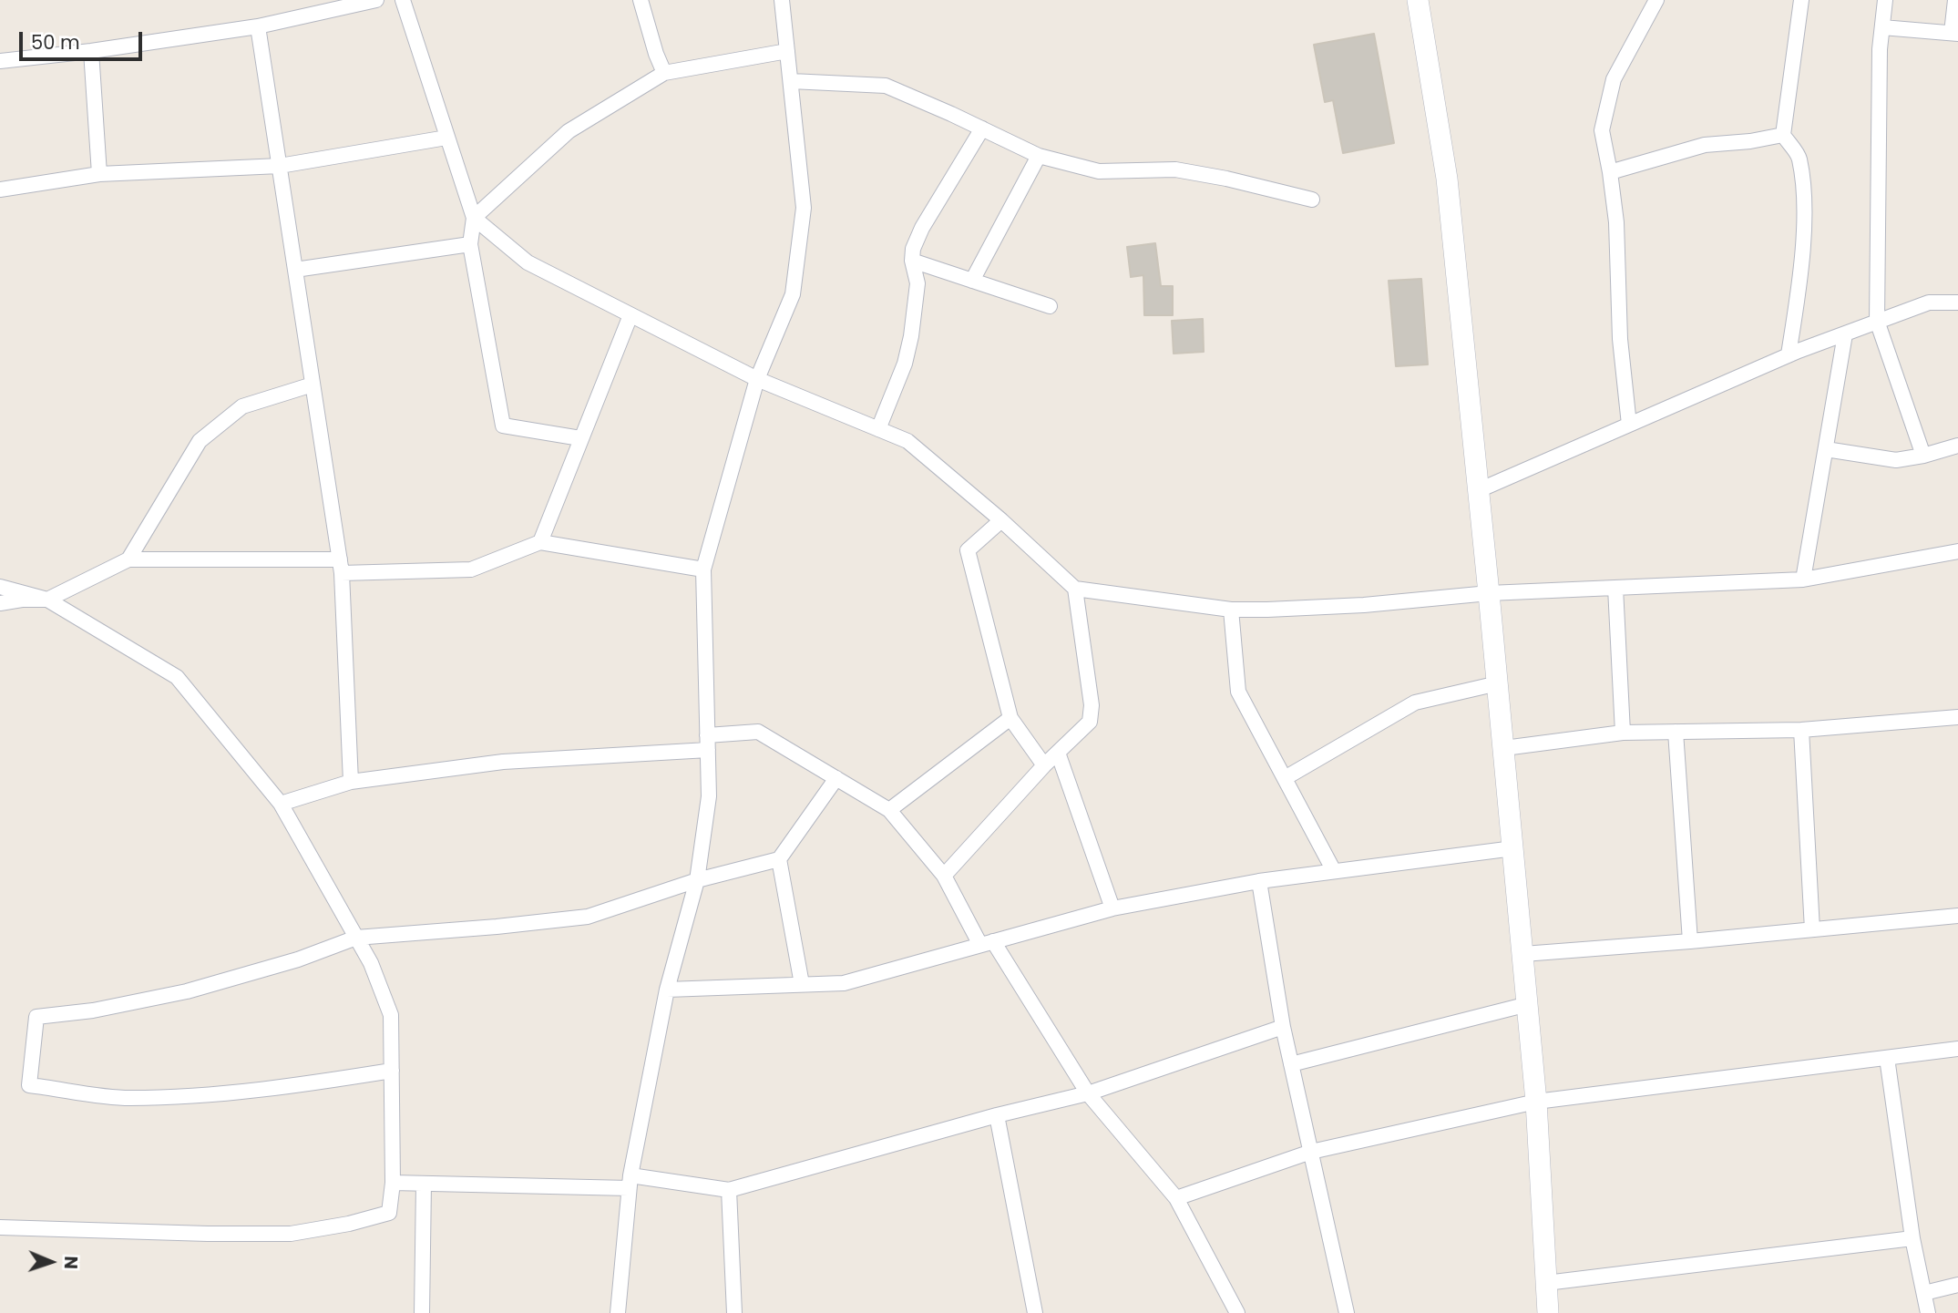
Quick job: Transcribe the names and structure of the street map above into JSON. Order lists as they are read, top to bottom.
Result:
{
  "scale_bar": "50 m",
  "north": "right"
}
